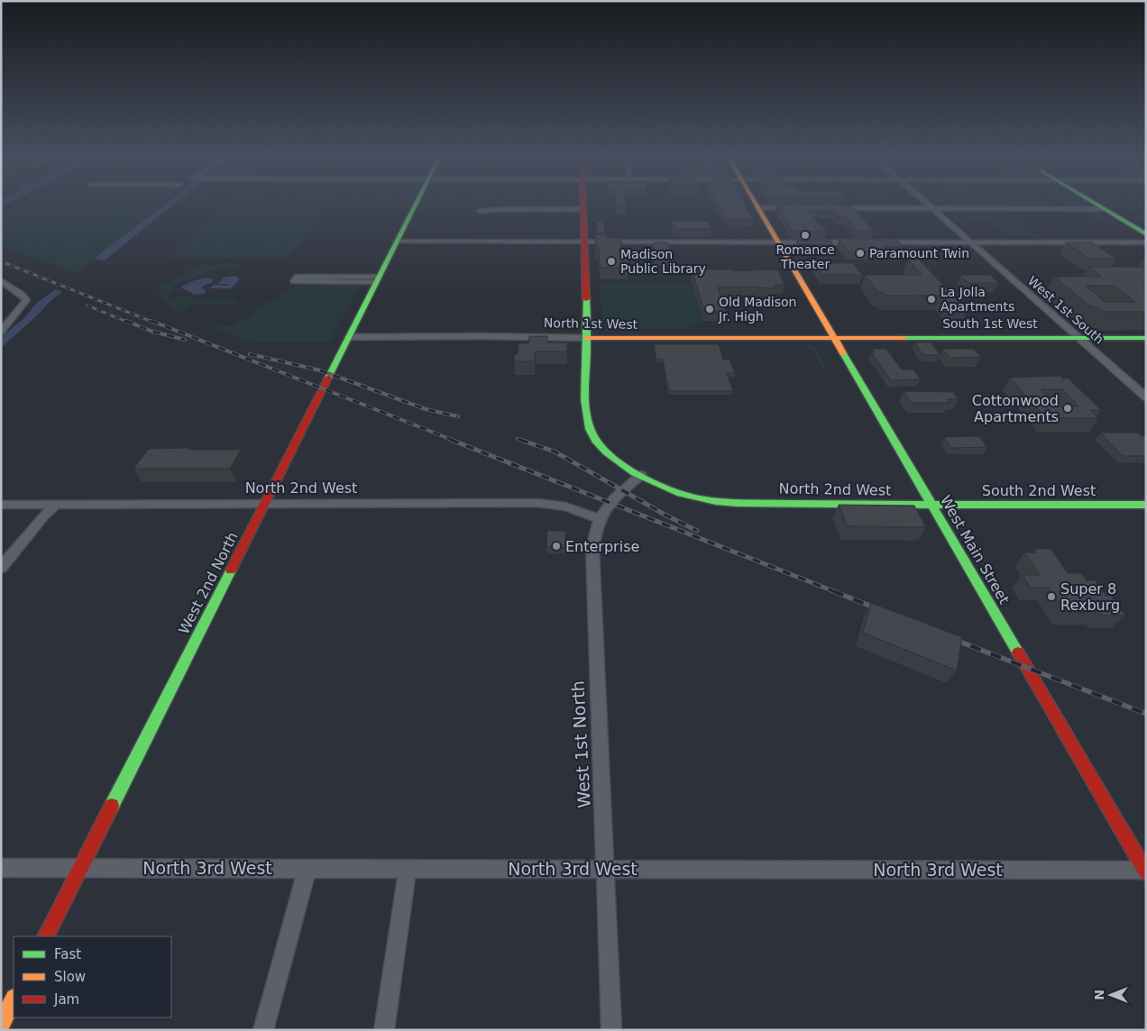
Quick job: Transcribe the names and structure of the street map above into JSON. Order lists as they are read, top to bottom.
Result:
{
  "streets": {
    "main road": [
      "North 1st West",
      "South 1st West",
      "North 2nd West",
      "South 2nd West",
      "West Main Street",
      "West 2nd North"
    ],
    "street": ["West 1st South", "West 1st North", "North 3rd West"]
  },
  "crossings": [
    ["West 1st South", "South 1st West"],
    ["North 1st West", "South 1st West"],
    ["North 1st West", "West Main Street"],
    ["North 1st West", "West 2nd North"],
    ["South 1st West", "West Main Street"],
    ["North 2nd West", "South 2nd West"],
    ["North 2nd West", "West Main Street"],
    ["North 2nd West", "West 2nd North"],
    ["North 2nd West", "West 1st North"],
    ["South 2nd West", "West Main Street"],
    ["West Main Street", "North 3rd West"],
    ["West 2nd North", "North 3rd West"],
    ["West 1st North", "North 3rd West"]
  ],
  "places": [
    "Romance Theater",
    "Paramount Twin",
    "Madison Public Library",
    "La Jolla Apartments",
    "Old Madison Jr. High",
    "Cottonwood Apartments",
    "Enterprise",
    "Super 8 Rexburg"
  ],
  "legend": ["Fast", "Slow", "Jam"],
  "north": "left"
}
